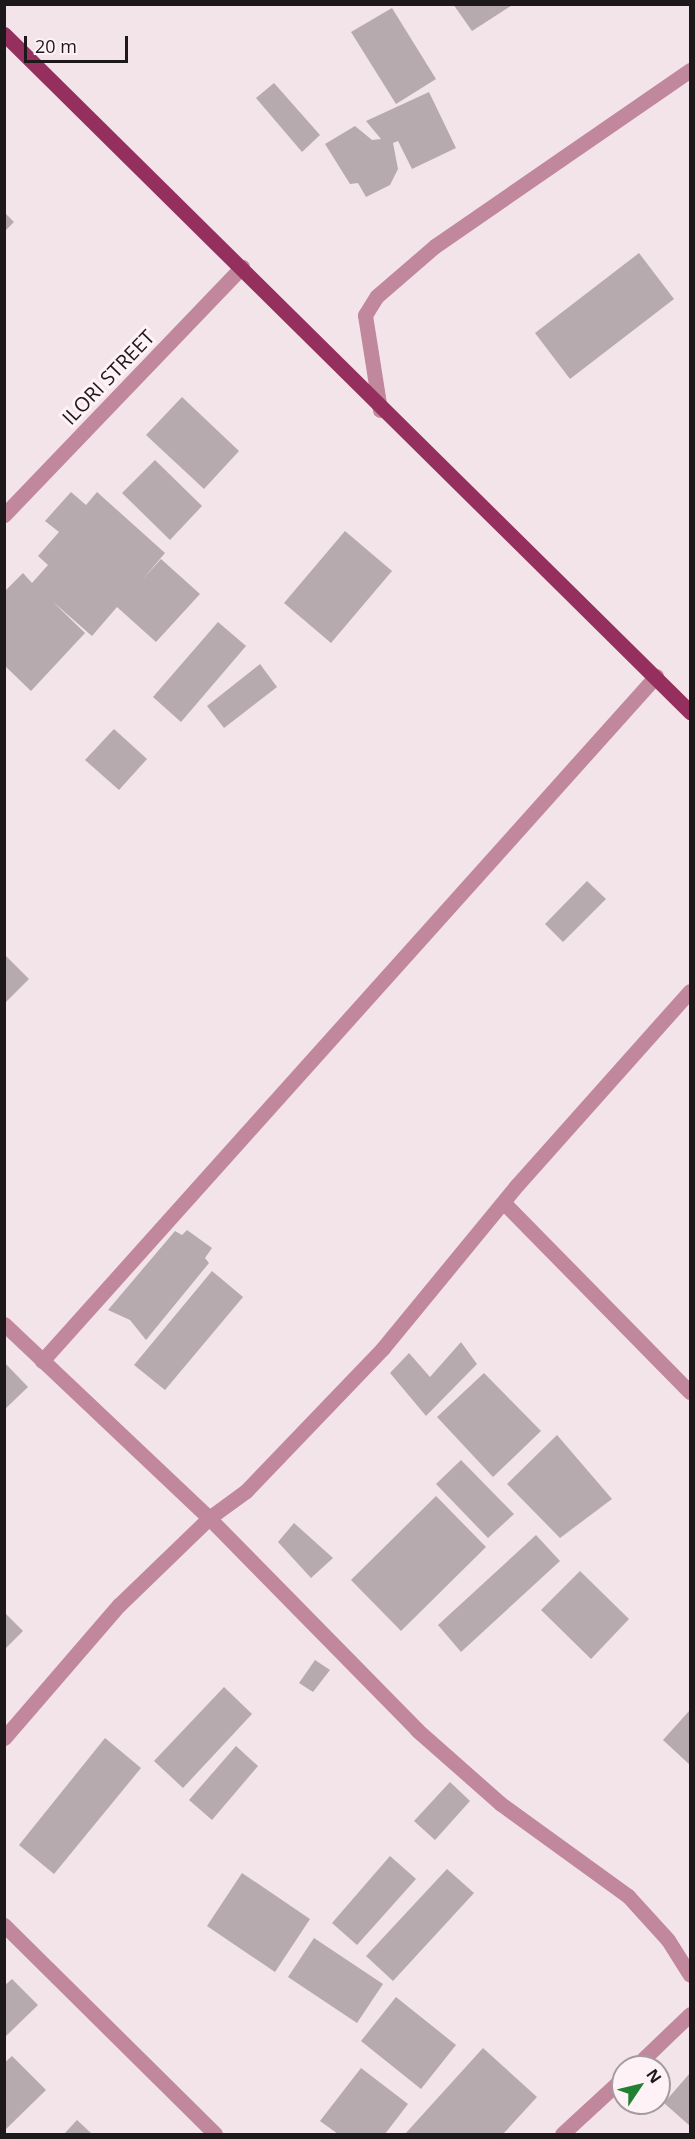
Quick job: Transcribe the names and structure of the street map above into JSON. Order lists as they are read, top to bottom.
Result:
{
  "streets": {
    "street": ["ILORI STREET"]
  },
  "scale_bar": "20 m",
  "north": "top right"
}
